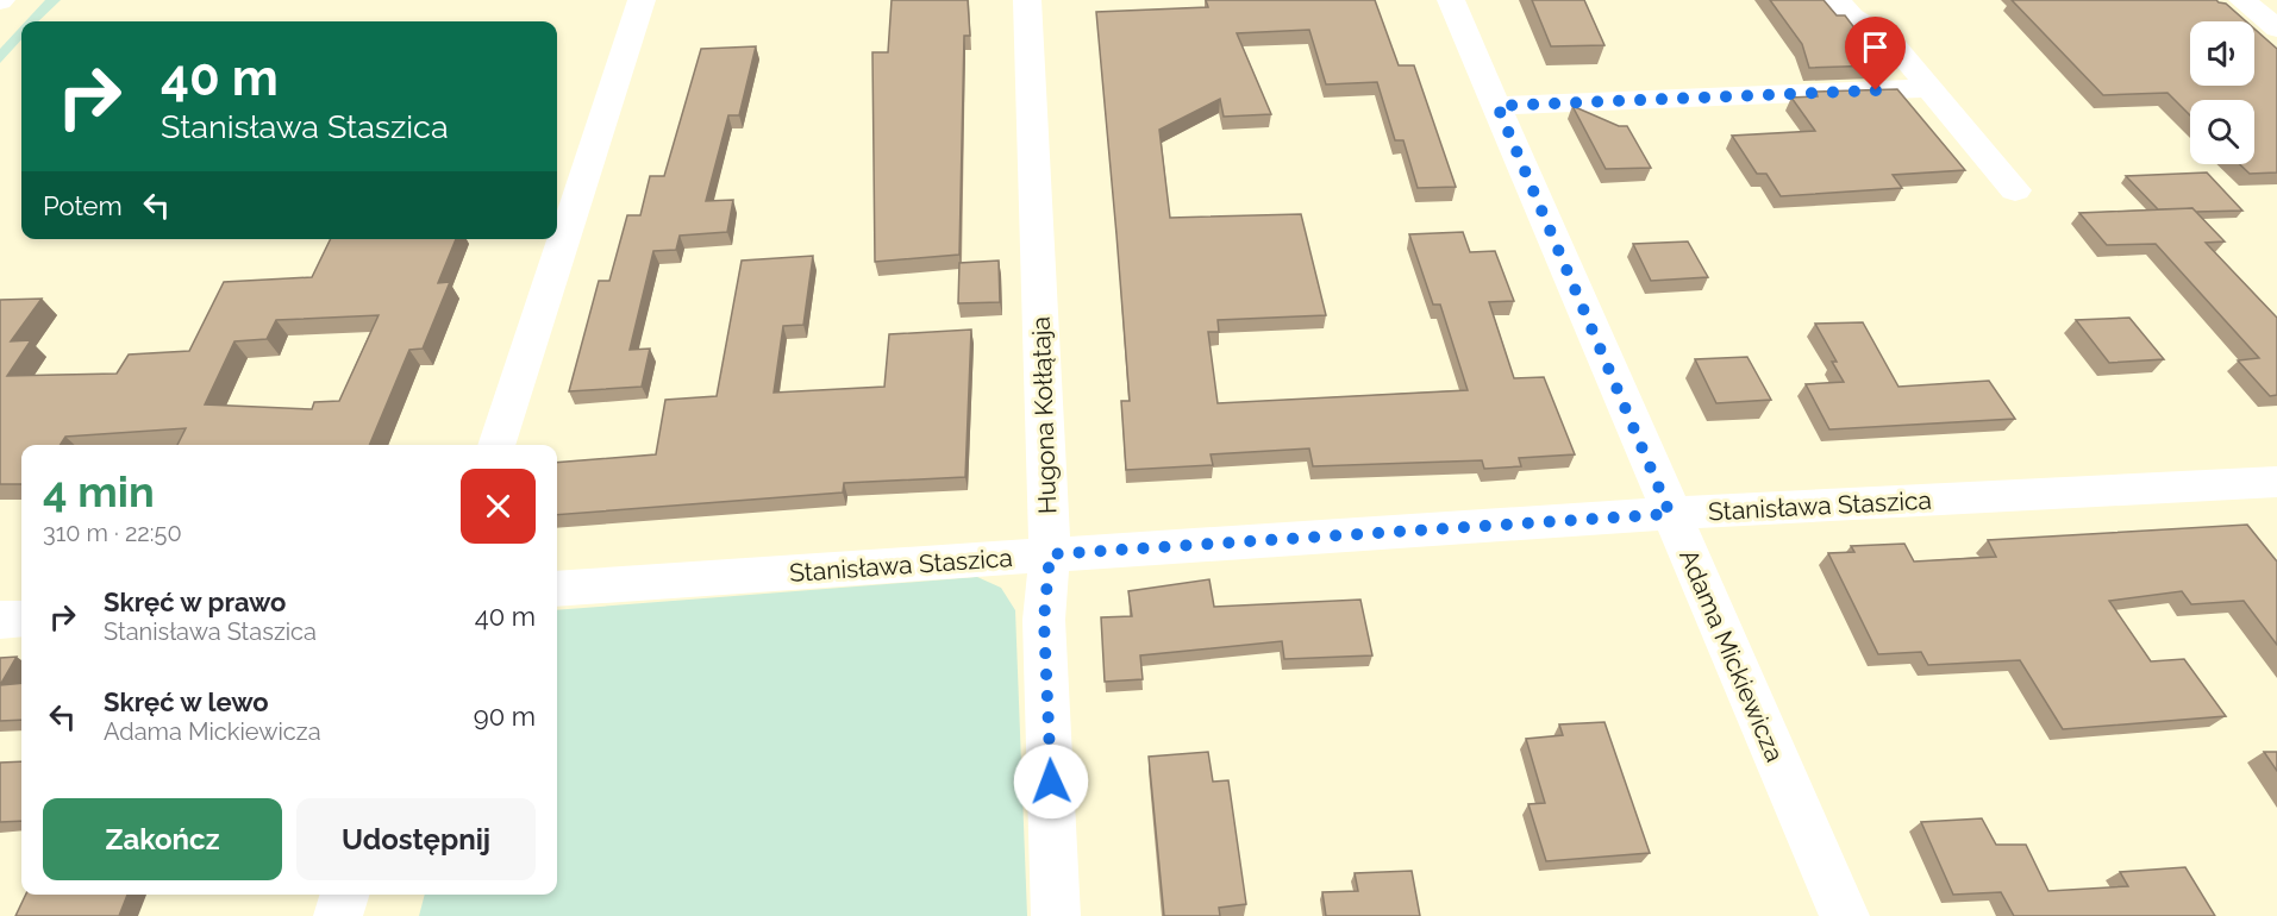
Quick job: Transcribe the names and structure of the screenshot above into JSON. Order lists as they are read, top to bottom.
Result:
{
  "streets": {
    "street": ["Hugona Kołłątaja", "Stanisława Staszica", "Adama Mickiewicza"]
  },
  "crossings": [
    ["Hugona Kołłątaja", "Stanisława Staszica"],
    ["Stanisława Staszica", "Adama Mickiewicza"]
  ],
  "page": {
    "turn": ["40 m", "Stanisława Staszica"],
    "then": "Potem",
    "heading": ["4 min", "310 m · 22:50"],
    "list": [
      {
        "name": "Skręć w prawo",
        "note": "Stanisława Staszica",
        "value": "40 m"
      },
      {
        "name": "Skręć w lewo",
        "note": "Adama Mickiewicza",
        "value": "90 m"
      }
    ],
    "buttons": ["Zakończ", "Udostępnij"]
  }
}
